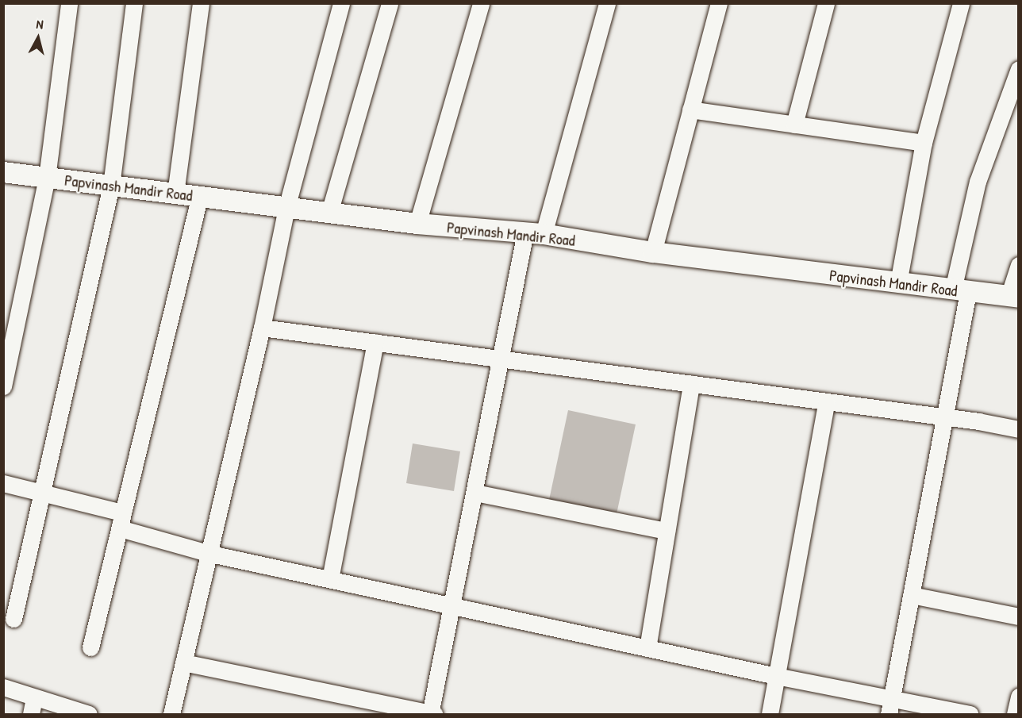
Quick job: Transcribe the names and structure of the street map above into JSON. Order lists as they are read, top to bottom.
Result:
{
  "streets": {
    "street": ["Papvinash Mandir Road"]
  },
  "north": "top"
}
